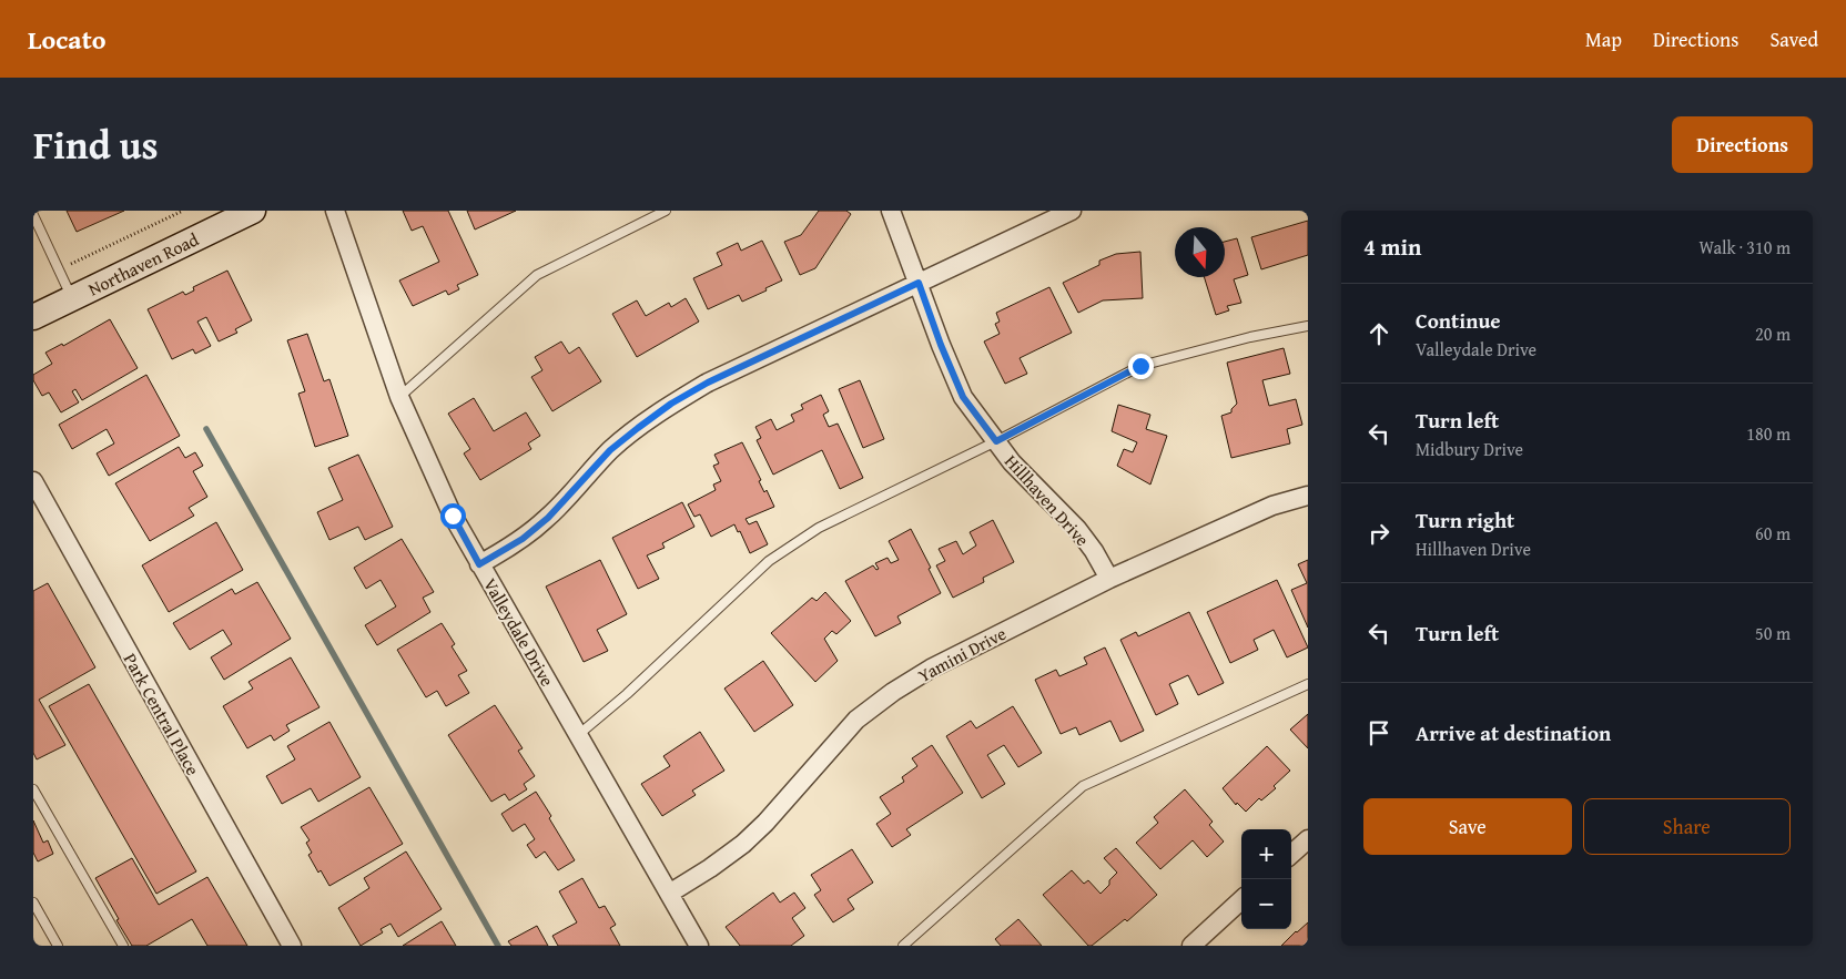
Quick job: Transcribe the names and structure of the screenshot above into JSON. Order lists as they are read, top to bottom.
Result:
{
  "streets": {
    "street": [
      "Northaven Road",
      "Hillhaven Drive",
      "Valleydale Drive",
      "Yamini Drive",
      "Park Central Place"
    ]
  },
  "crossings": [
    ["Hillhaven Drive", "Yamini Drive"],
    ["Valleydale Drive", "Yamini Drive"]
  ],
  "north": "bottom",
  "page": {
    "header": "Locato",
    "nav": ["Map", "Directions", "Saved"],
    "title": "Find us",
    "buttons": [
      "Directions",
      ["Save", "Share"]
    ],
    "heading": ["4 min", "Walk · 310 m"],
    "list": [
      ["Continue", "Valleydale Drive", "20 m"],
      ["Turn left", "Midbury Drive", "180 m"],
      ["Turn right", "Hillhaven Drive", "60 m"],
      ["Turn left", "50 m"],
      "Arrive at destination"
    ],
    "map_buttons": ["+", "−"]
  }
}
